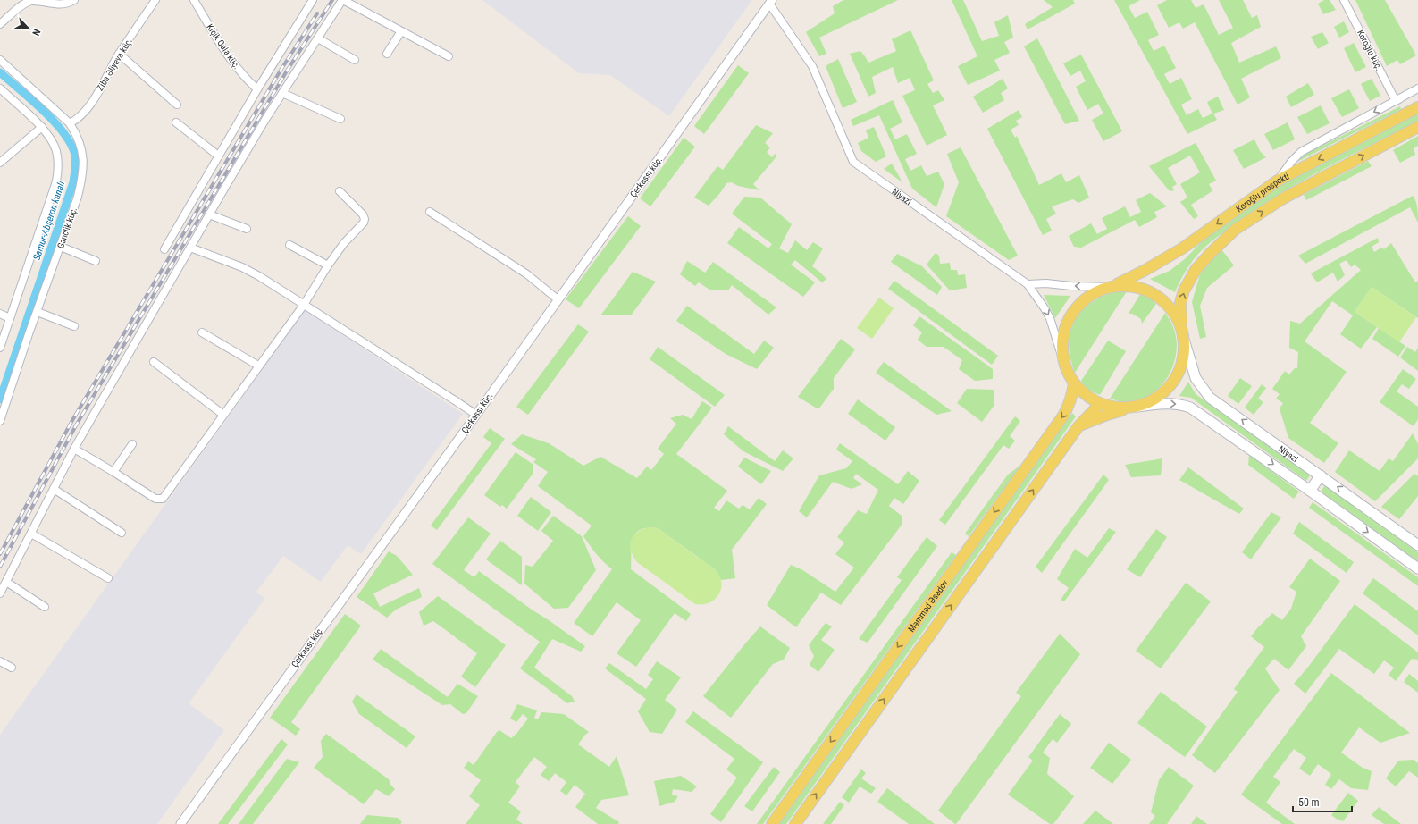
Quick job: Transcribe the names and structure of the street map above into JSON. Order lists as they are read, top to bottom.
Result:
{
  "streets": {
    "main road": ["Koroğlu prospekti", "Niyazi", "Məmməd Əsədov"],
    "street": [
      "Kiçik Qala küç.",
      "Koroğlu küç.",
      "Ziba Əliyeva küç.",
      "Çerkassı küç.",
      "Gənclik küç."
    ]
  },
  "crossings": [
    ["Ziba Əliyeva küç.", "Gənclik küç."],
    ["Çerkassı küç.", "Niyazi"],
    ["Koroğlu prospekti", "Niyazi"],
    ["Koroğlu prospekti", "Məmməd Əsədov"],
    ["Niyazi", "Məmməd Əsədov"]
  ],
  "one_way": ["Niyazi"],
  "water": ["Samur-Abşeron kanalı"],
  "scale_bar": "50 m",
  "north": "bottom right"
}
